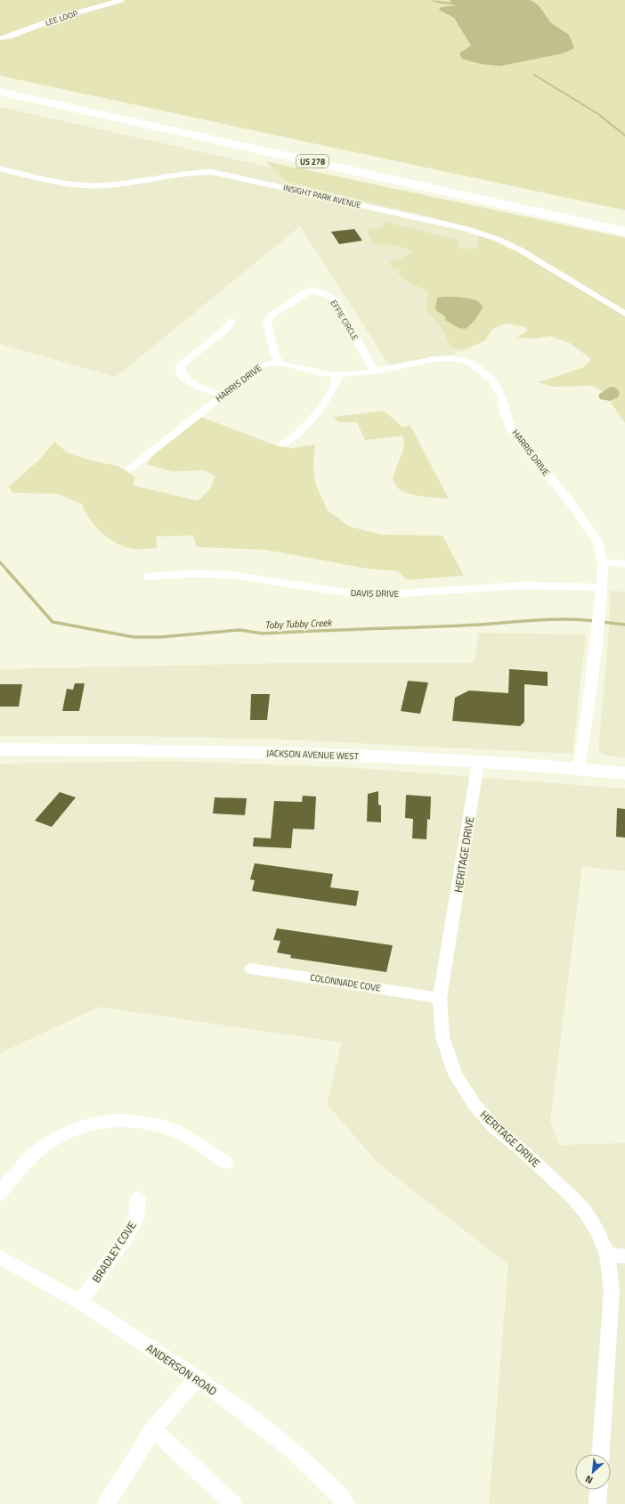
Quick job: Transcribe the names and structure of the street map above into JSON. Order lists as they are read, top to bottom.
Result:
{
  "streets": {
    "highway": ["US 278"],
    "main road": ["JACKSON AVENUE WEST"],
    "street": [
      "LEE LOOP",
      "INSIGHT PARK AVENUE",
      "EFFIE CIRCLE",
      "HARRIS DRIVE",
      "DAVIS DRIVE",
      "HERITAGE DRIVE",
      "COLONNADE COVE",
      "BRADLEY COVE",
      "ANDERSON ROAD"
    ]
  },
  "crossings": [
    ["EFFIE CIRCLE", "HARRIS DRIVE"],
    ["HARRIS DRIVE", "DAVIS DRIVE"],
    ["HARRIS DRIVE", "JACKSON AVENUE WEST"],
    ["JACKSON AVENUE WEST", "HERITAGE DRIVE"],
    ["HERITAGE DRIVE", "COLONNADE COVE"],
    ["BRADLEY COVE", "ANDERSON ROAD"]
  ],
  "water": ["Toby Tubby Creek"],
  "north": "bottom left"
}
